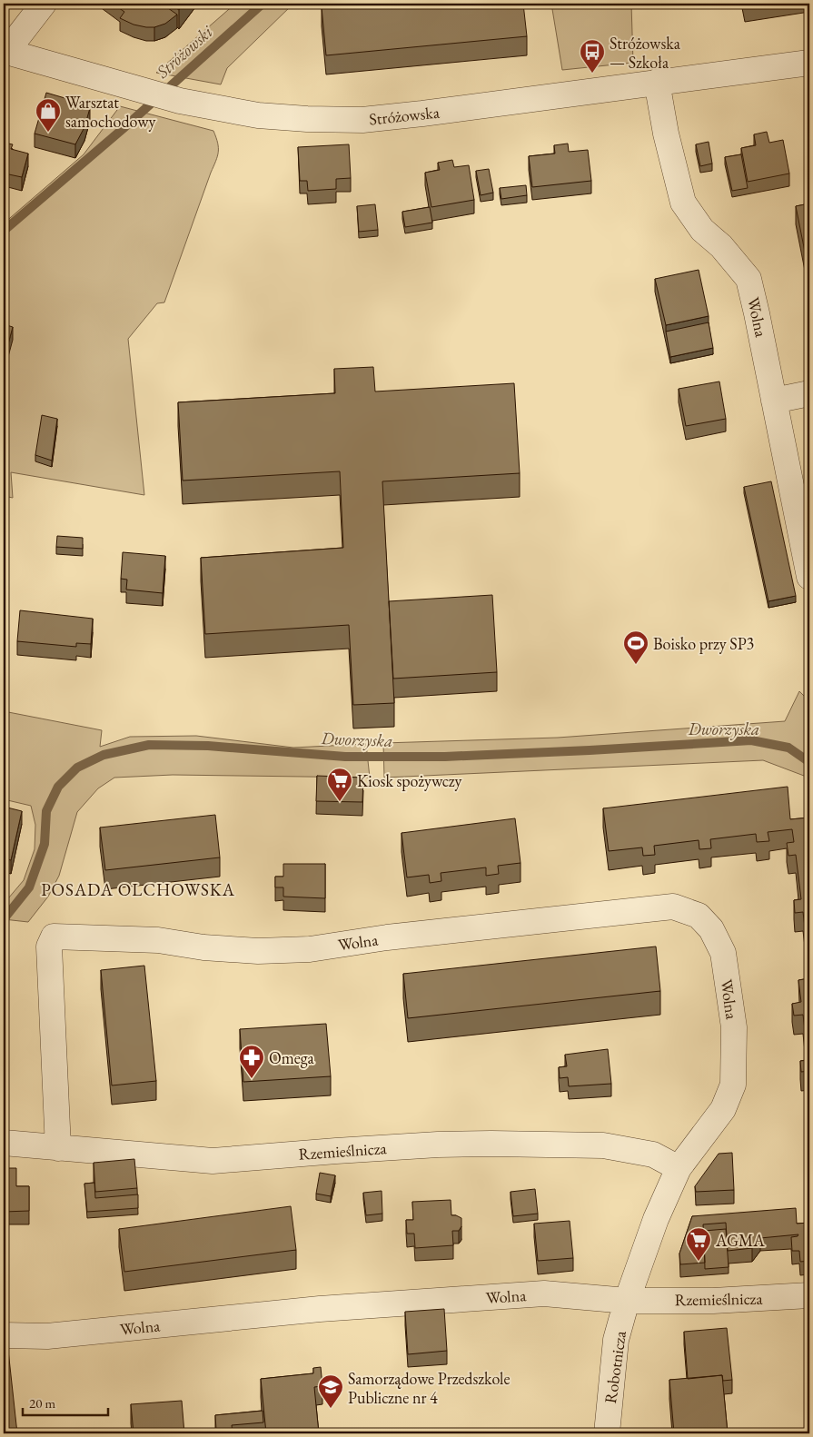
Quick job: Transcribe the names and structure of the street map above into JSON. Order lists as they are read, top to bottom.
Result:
{
  "streets": {
    "street": [
      "Stróżowska",
      "Wolna",
      "Rzemieślnicza",
      "Robotnicza"
    ]
  },
  "crossings": [
    ["Stróżowska", "Wolna"],
    ["Wolna", "Rzemieślnicza"],
    ["Wolna", "Robotnicza"],
    ["Rzemieślnicza", "Robotnicza"]
  ],
  "districts": ["POSADA OLCHOWSKA"],
  "water": ["Stróżowski", "Dworzyska"],
  "places": {
    "bus stop": ["Stróżowska — Szkoła"],
    "shop": ["Warsztat samochodowy"],
    "sports": ["Boisko przy SP3"],
    "supermarket": ["Kiosk spożywczy", "AGMA"],
    "pharmacy": ["Omega"],
    "school or university": ["Samorządowe Przedszkole Publiczne nr 4"]
  },
  "scale_bar": "20 m"
}
